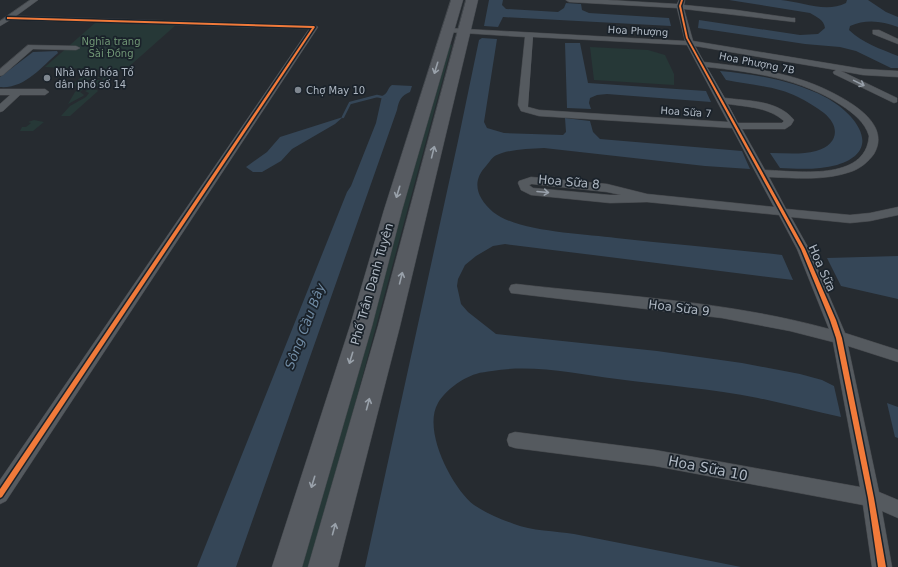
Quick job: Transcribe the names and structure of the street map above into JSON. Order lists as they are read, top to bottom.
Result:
{
  "streets": {
    "main road": ["Phố Trần Danh Tuyên"],
    "street": [
      "Hoa Phượng",
      "Hoa Phượng 7B",
      "Hoa Sữa 7",
      "Hoa Sữa 8",
      "Hoa Sữa",
      "Hoa Sữa 9",
      "Hoa Sữa 10"
    ]
  },
  "crossings": [
    ["Hoa Phượng", "Hoa Sữa 7"],
    ["Hoa Phượng", "Hoa Sữa"],
    ["Hoa Phượng", "Phố Trần Danh Tuyên"],
    ["Hoa Phượng 7B", "Hoa Sữa"],
    ["Hoa Sữa 7", "Hoa Sữa"],
    ["Hoa Sữa 8", "Hoa Sữa"],
    ["Hoa Sữa", "Hoa Sữa 9"],
    ["Hoa Sữa", "Hoa Sữa 10"]
  ],
  "water": ["Sông Cầu Bây"],
  "parks": ["Nghĩa trang Sài Đồng"],
  "places": ["Nhà văn hóa Tổ dân phố số 14", "Chợ May 10"]
}
